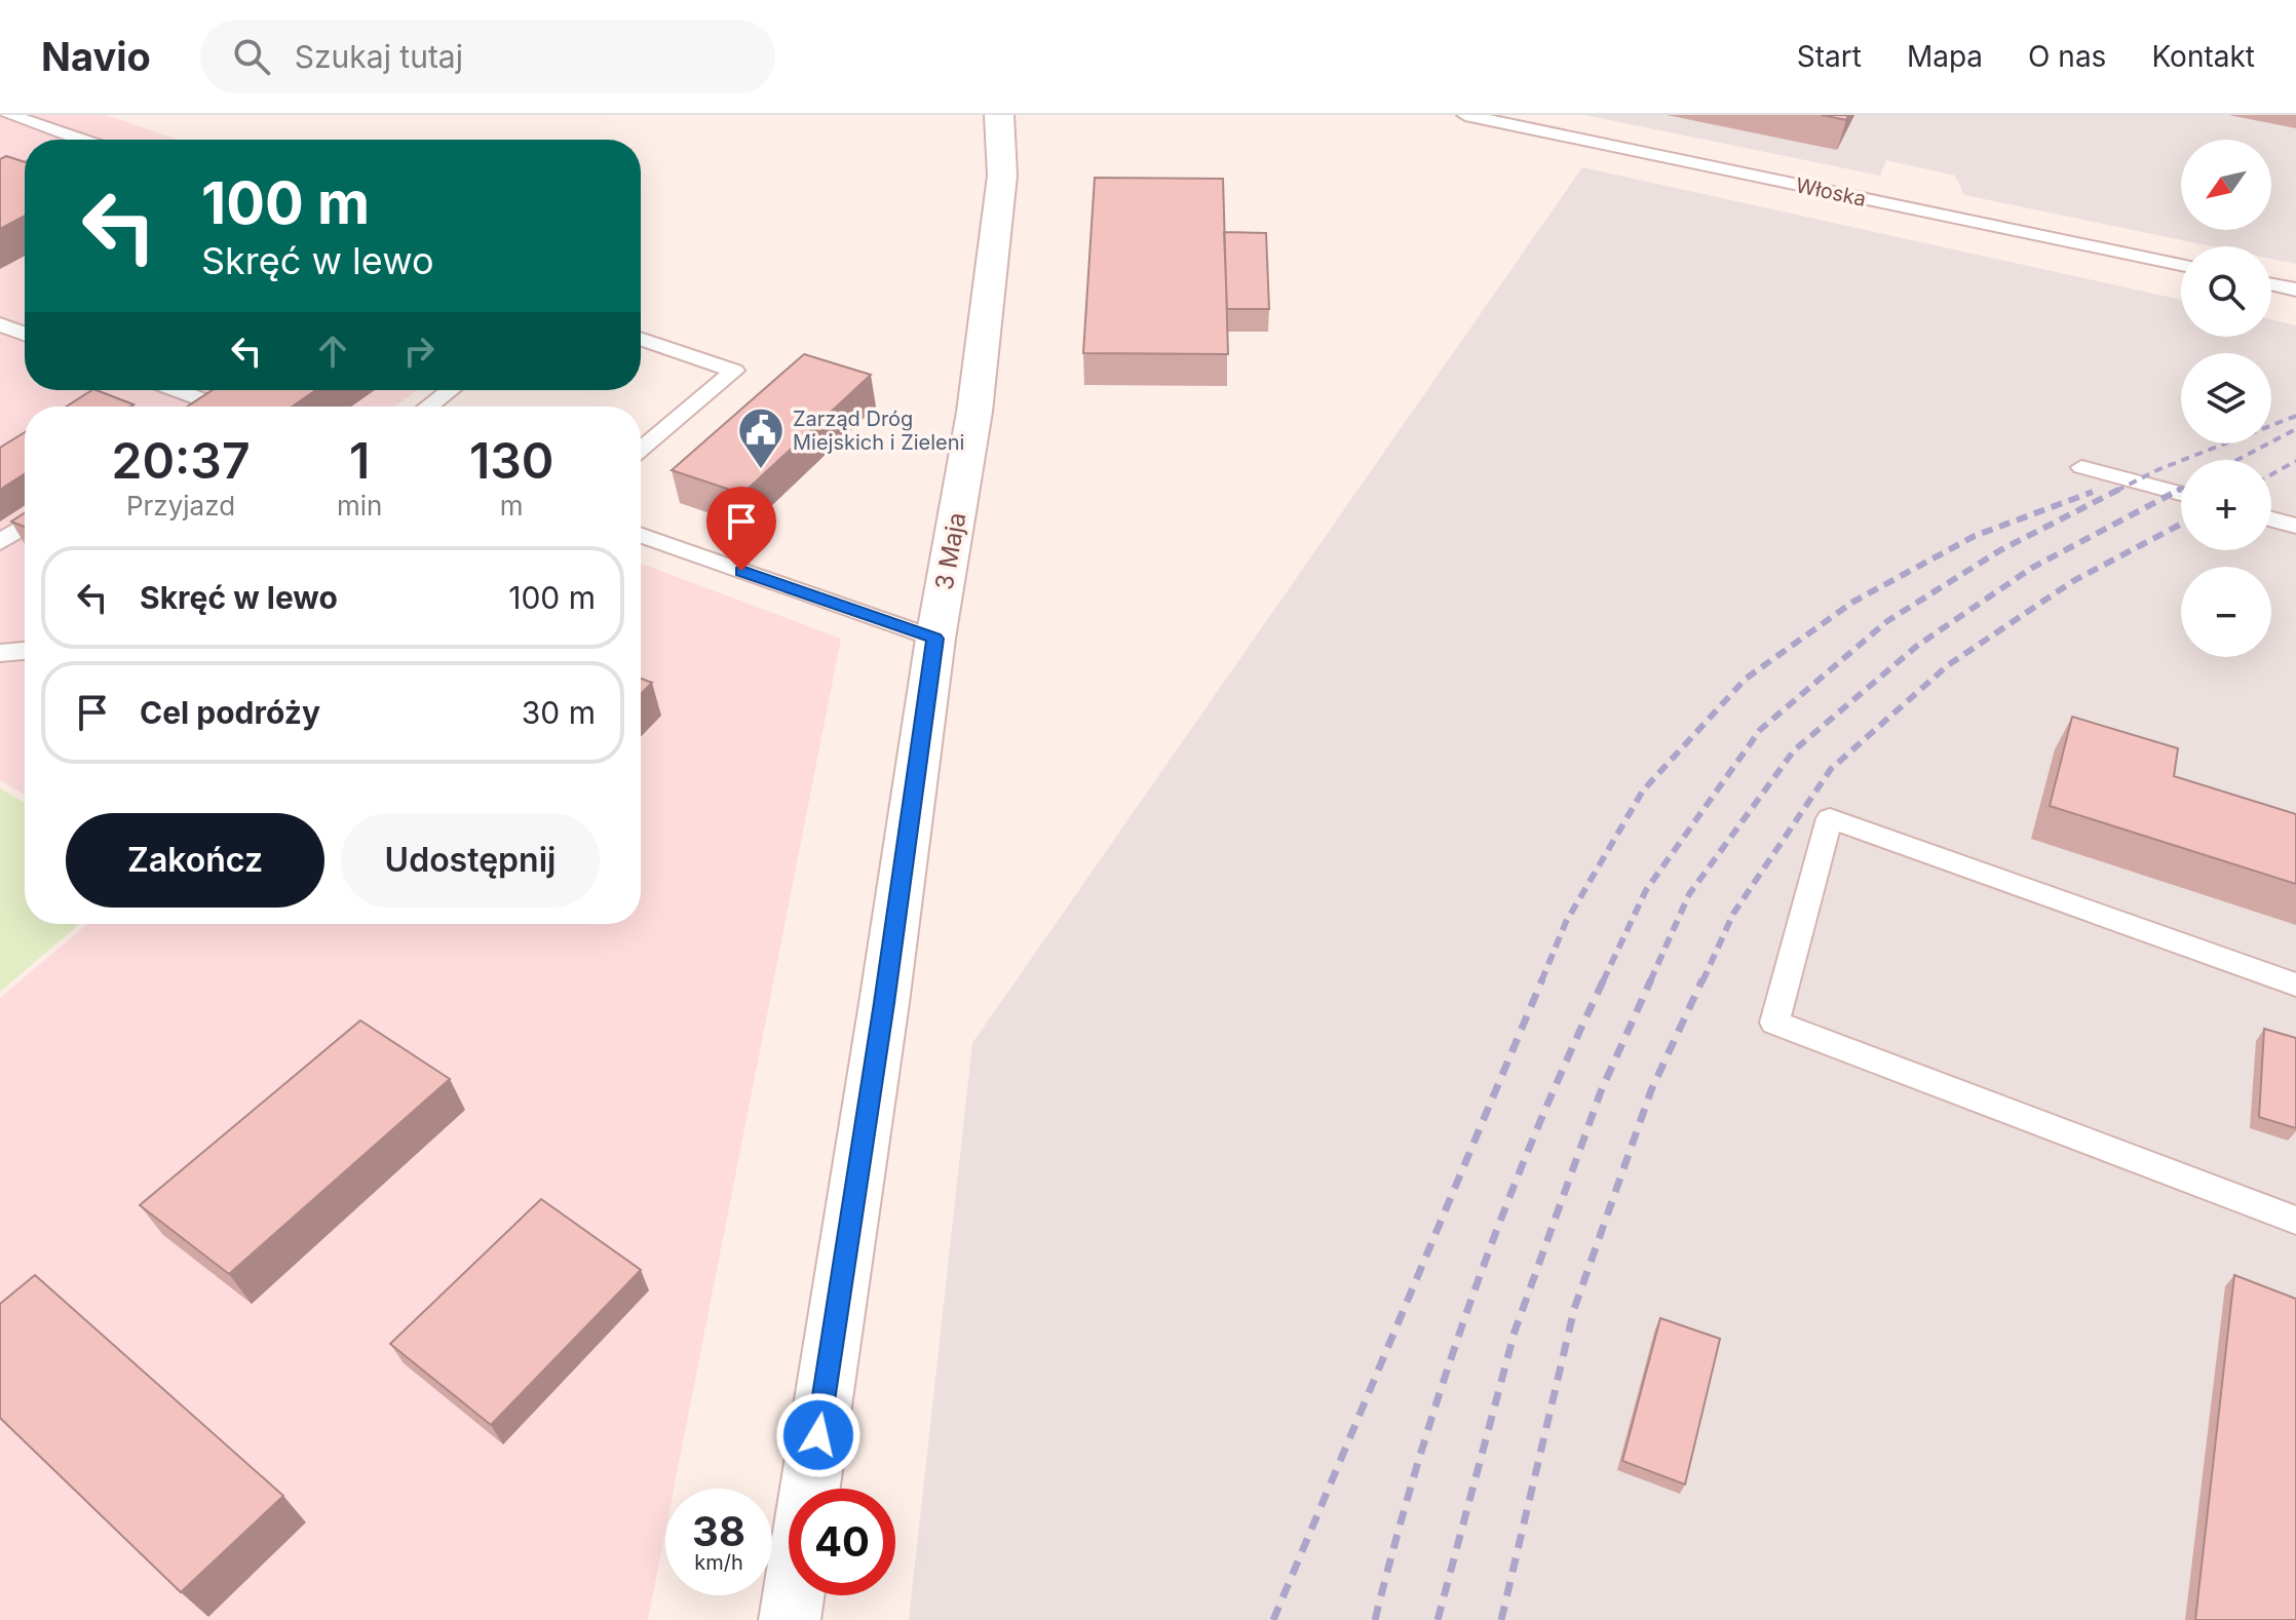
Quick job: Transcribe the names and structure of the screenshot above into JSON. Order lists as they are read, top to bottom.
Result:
{
  "streets": {
    "street": ["3 Maja"],
    "lane": ["Włoska"]
  },
  "places": {
    "public building": ["Zarząd Dróg Miejskich i Zieleni"]
  },
  "north": "bottom left",
  "page": {
    "header": "Navio",
    "search": "Szukaj tutaj",
    "nav": [
      "Start",
      "Mapa",
      "O nas",
      "Kontakt"
    ],
    "map_buttons": ["+", "−"],
    "turn": ["100 m", "Skręć w lewo"],
    "eta": [
      "20:37",
      "Przyjazd",
      "1",
      "min",
      "130",
      "m"
    ],
    "list": [
      {
        "name": "Skręć w lewo",
        "value": "100 m"
      },
      {
        "name": "Cel podróży",
        "value": "30 m"
      }
    ],
    "buttons": ["Zakończ", "Udostępnij"],
    "speed": "38 km/h",
    "limit": "40"
  }
}
